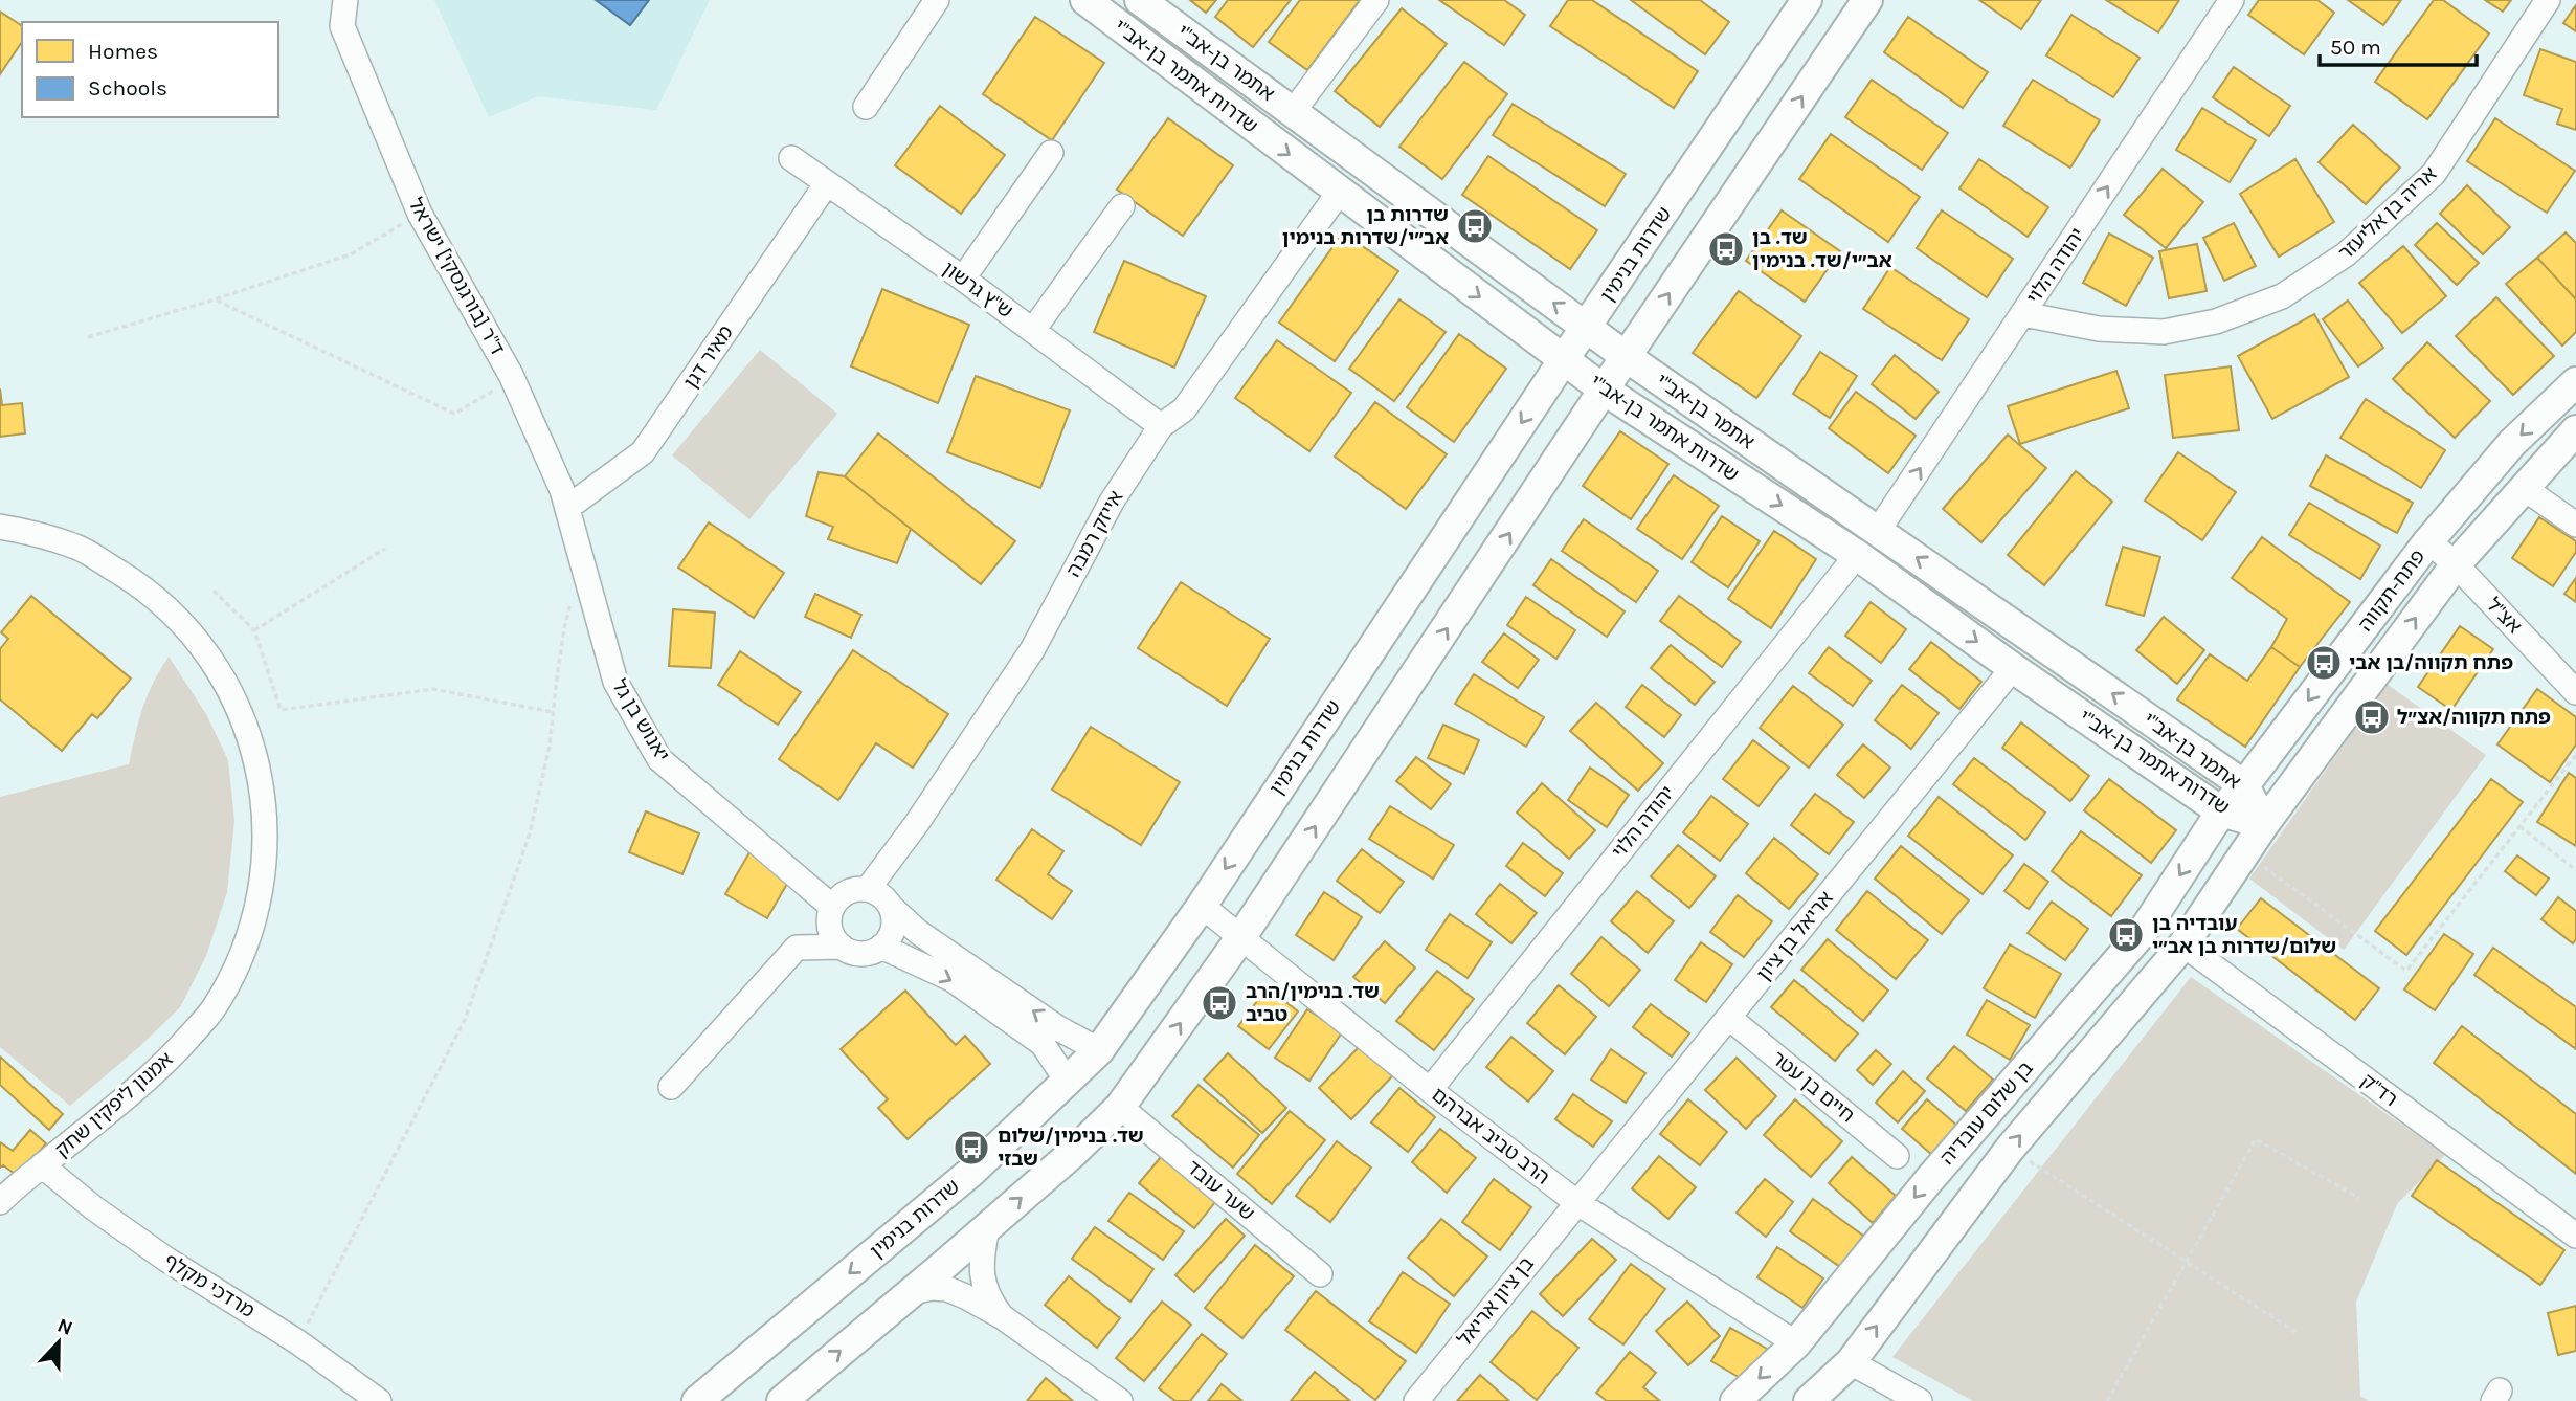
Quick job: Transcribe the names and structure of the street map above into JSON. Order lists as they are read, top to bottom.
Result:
{
  "streets": {
    "main road": [
      "אתמר בן-אב\"י",
      "שדרות אתמר בן-אב\"י",
      "שדרות בנימין",
      "פתח-תקווה",
      "בן שלום עובדיה"
    ],
    "street": [
      "אריה בן אליעזר",
      "יהודה הלוי",
      "ד\"ר [בורגנסקי] ישראל",
      "ש\"ץ גרשון",
      "מאיר דגן",
      "אייזק רמבה",
      "אצ\"ל",
      "יאנוש בן גל",
      "אריאל בן ציון",
      "חיים בן עטר",
      "רד\"ק",
      "אמנון ליפקין שחק",
      "הרב טביב אברהם",
      "שער עובד",
      "מרדכי מקלף",
      "בן ציון אריאל"
    ]
  },
  "crossings": [
    ["אתמר בן-אב\"י", "שדרות אתמר בן-אב\"י"],
    ["אתמר בן-אב\"י", "שדרות בנימין"],
    ["אתמר בן-אב\"י", "יהודה הלוי"],
    ["אתמר בן-אב\"י", "פתח-תקווה"],
    ["אתמר בן-אב\"י", "בן שלום עובדיה"],
    ["שדרות אתמר בן-אב\"י", "שדרות בנימין"],
    ["שדרות אתמר בן-אב\"י", "יהודה הלוי"],
    ["שדרות אתמר בן-אב\"י", "אייזק רמבה"],
    ["שדרות אתמר בן-אב\"י", "פתח-תקווה"],
    ["שדרות אתמר בן-אב\"י", "אריאל בן ציון"],
    ["שדרות אתמר בן-אב\"י", "בן שלום עובדיה"],
    ["אריה בן אליעזר", "יהודה הלוי"],
    ["שדרות בנימין", "הרב טביב אברהם"],
    ["יהודה הלוי", "הרב טביב אברהם"],
    ["ד\"ר [בורגנסקי] ישראל", "מאיר דגן"],
    ["ד\"ר [בורגנסקי] ישראל", "יאנוש בן גל"],
    ["ש\"ץ גרשון", "מאיר דגן"],
    ["ש\"ץ גרשון", "אייזק רמבה"],
    ["מאיר דגן", "יאנוש בן גל"],
    ["אייזק רמבה", "יאנוש בן גל"],
    ["פתח-תקווה", "אצ\"ל"],
    ["פתח-תקווה", "בן שלום עובדיה"],
    ["אריאל בן ציון", "חיים בן עטר"],
    ["אריאל בן ציון", "הרב טביב אברהם"],
    ["אריאל בן ציון", "בן ציון אריאל"],
    ["רד\"ק", "בן שלום עובדיה"],
    ["אמנון ליפקין שחק", "מרדכי מקלף"],
    ["בן שלום עובדיה", "הרב טביב אברהם"],
    ["הרב טביב אברהם", "בן ציון אריאל"]
  ],
  "one_way": ["אתמר בן-אב\"י", "שדרות אתמר בן-אב\"י", "יהודה הלוי"],
  "places": {
    "bus stop": [
      "שדרות בן אב״י/שדרות בנימין",
      "שד. בן אב״י/שד. בנימין",
      "פתח תקווה/בן אבי",
      "פתח תקווה/אצ״ל",
      "עובדיה בן שלום/שדרות בן אב״י",
      "שד. בנימין/הרב טביב",
      "שד. בנימין/שלום שבזי"
    ]
  },
  "legend": ["Homes", "Schools"],
  "scale_bar": "50 m",
  "north": "top"
}
